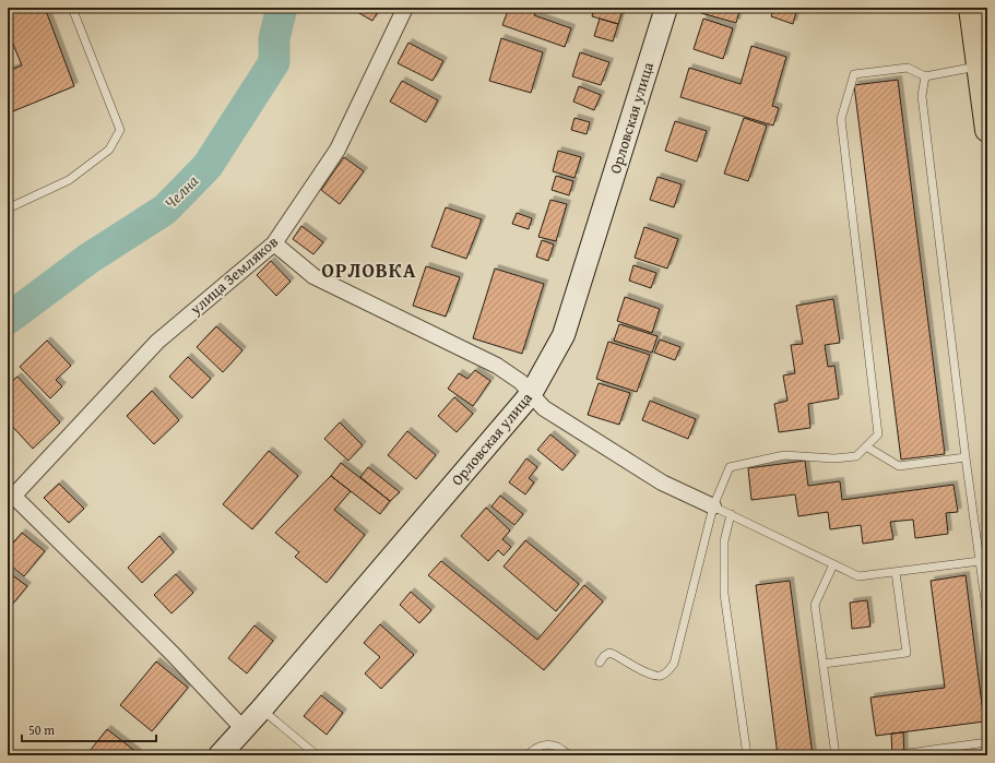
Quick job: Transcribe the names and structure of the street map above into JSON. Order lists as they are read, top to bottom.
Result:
{
  "streets": {
    "street": ["Орловская улица", "улица Земляков"]
  },
  "districts": ["ОРЛОВКА"],
  "water": ["Челна"],
  "scale_bar": "50 m"
}
